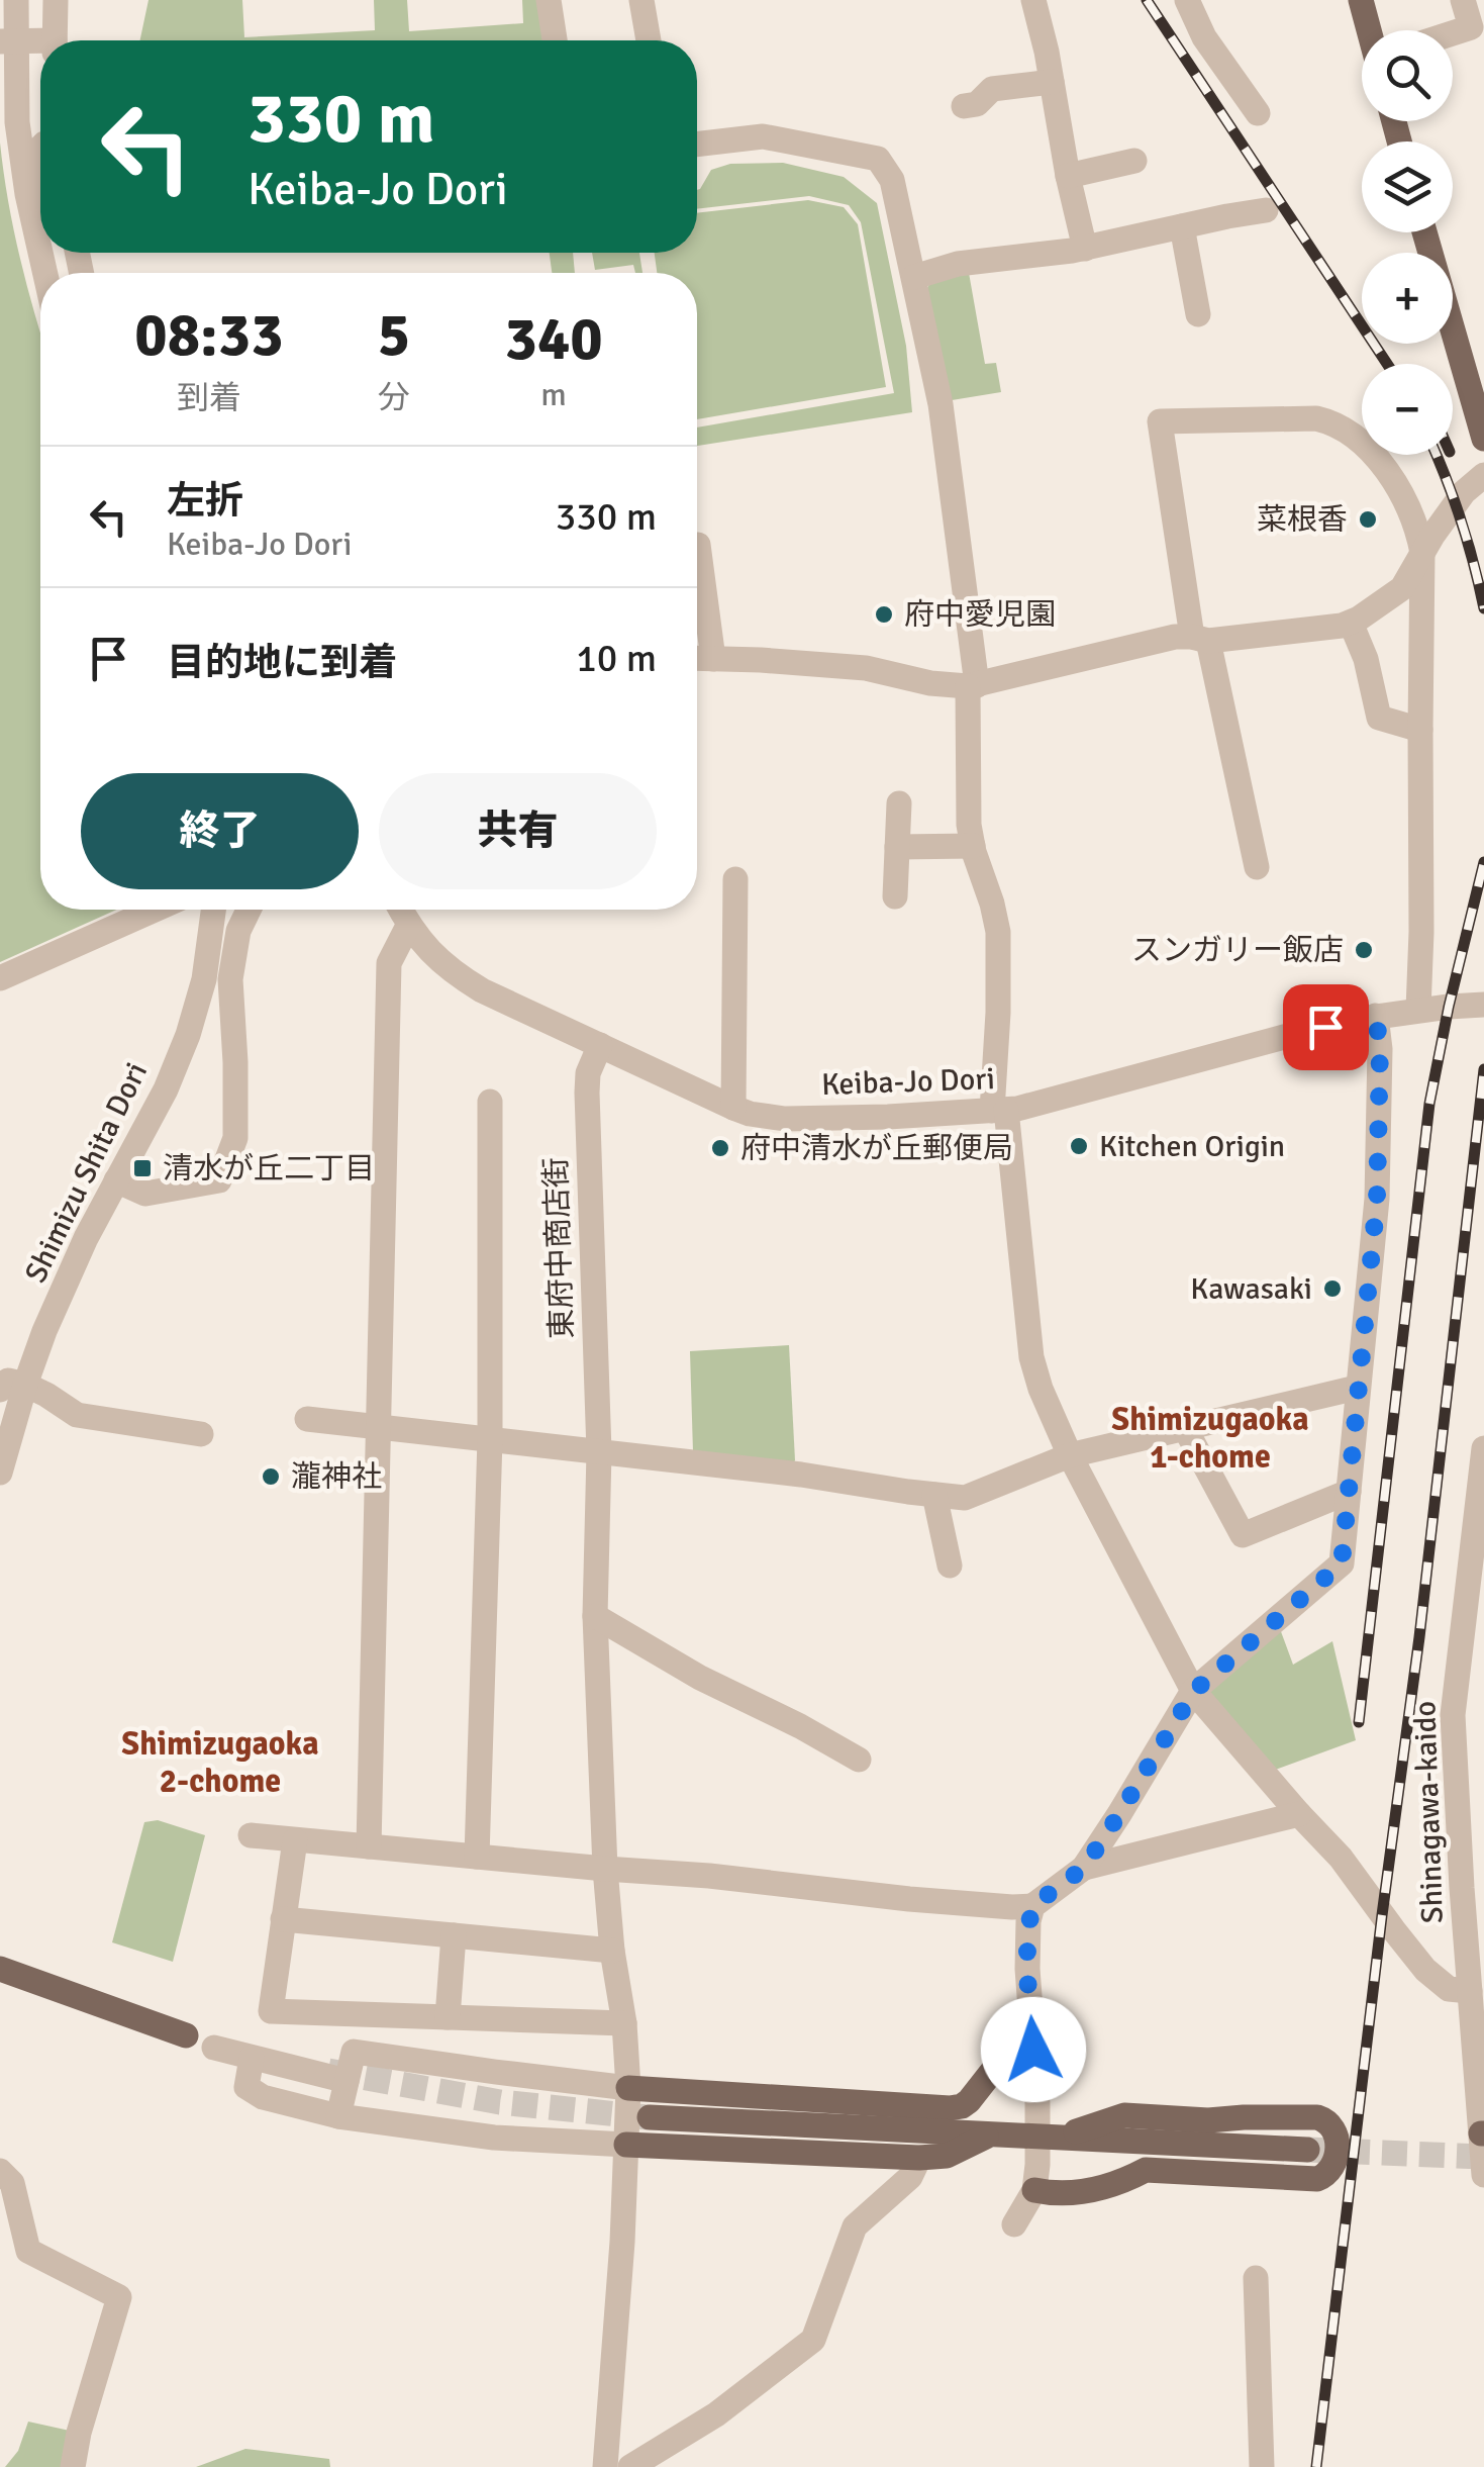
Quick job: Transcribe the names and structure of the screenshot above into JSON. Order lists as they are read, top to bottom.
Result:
{
  "streets": {
    "street": [
      "Keiba-Jo Dori",
      "Shimizu Shita Dori",
      "東府中商店街",
      "Shinagawa-kaido"
    ]
  },
  "crossings": [
    ["Keiba-Jo Dori", "東府中商店街"]
  ],
  "districts": ["Shimizugaoka 1-chome", "Shimizugaoka 2-chome"],
  "places": {
    "other": [
      "菜根香",
      "府中愛児園",
      "スンガリー飯店",
      "Kitchen Origin",
      "府中清水が丘郵便局",
      "Kawasaki",
      "瀧神社"
    ],
    "transit": ["清水が丘二丁目"]
  },
  "page": {
    "map_buttons": ["+", "−"],
    "turn": ["330 m", "Keiba-Jo Dori"],
    "eta": [
      "08:33",
      "到着",
      "5",
      "分",
      "340",
      "m"
    ],
    "list": [
      {
        "name": "左折",
        "note": "Keiba-Jo Dori",
        "value": "330 m"
      },
      {
        "name": "目的地に到着",
        "value": "10 m"
      }
    ],
    "buttons": ["終了", "共有"]
  }
}
